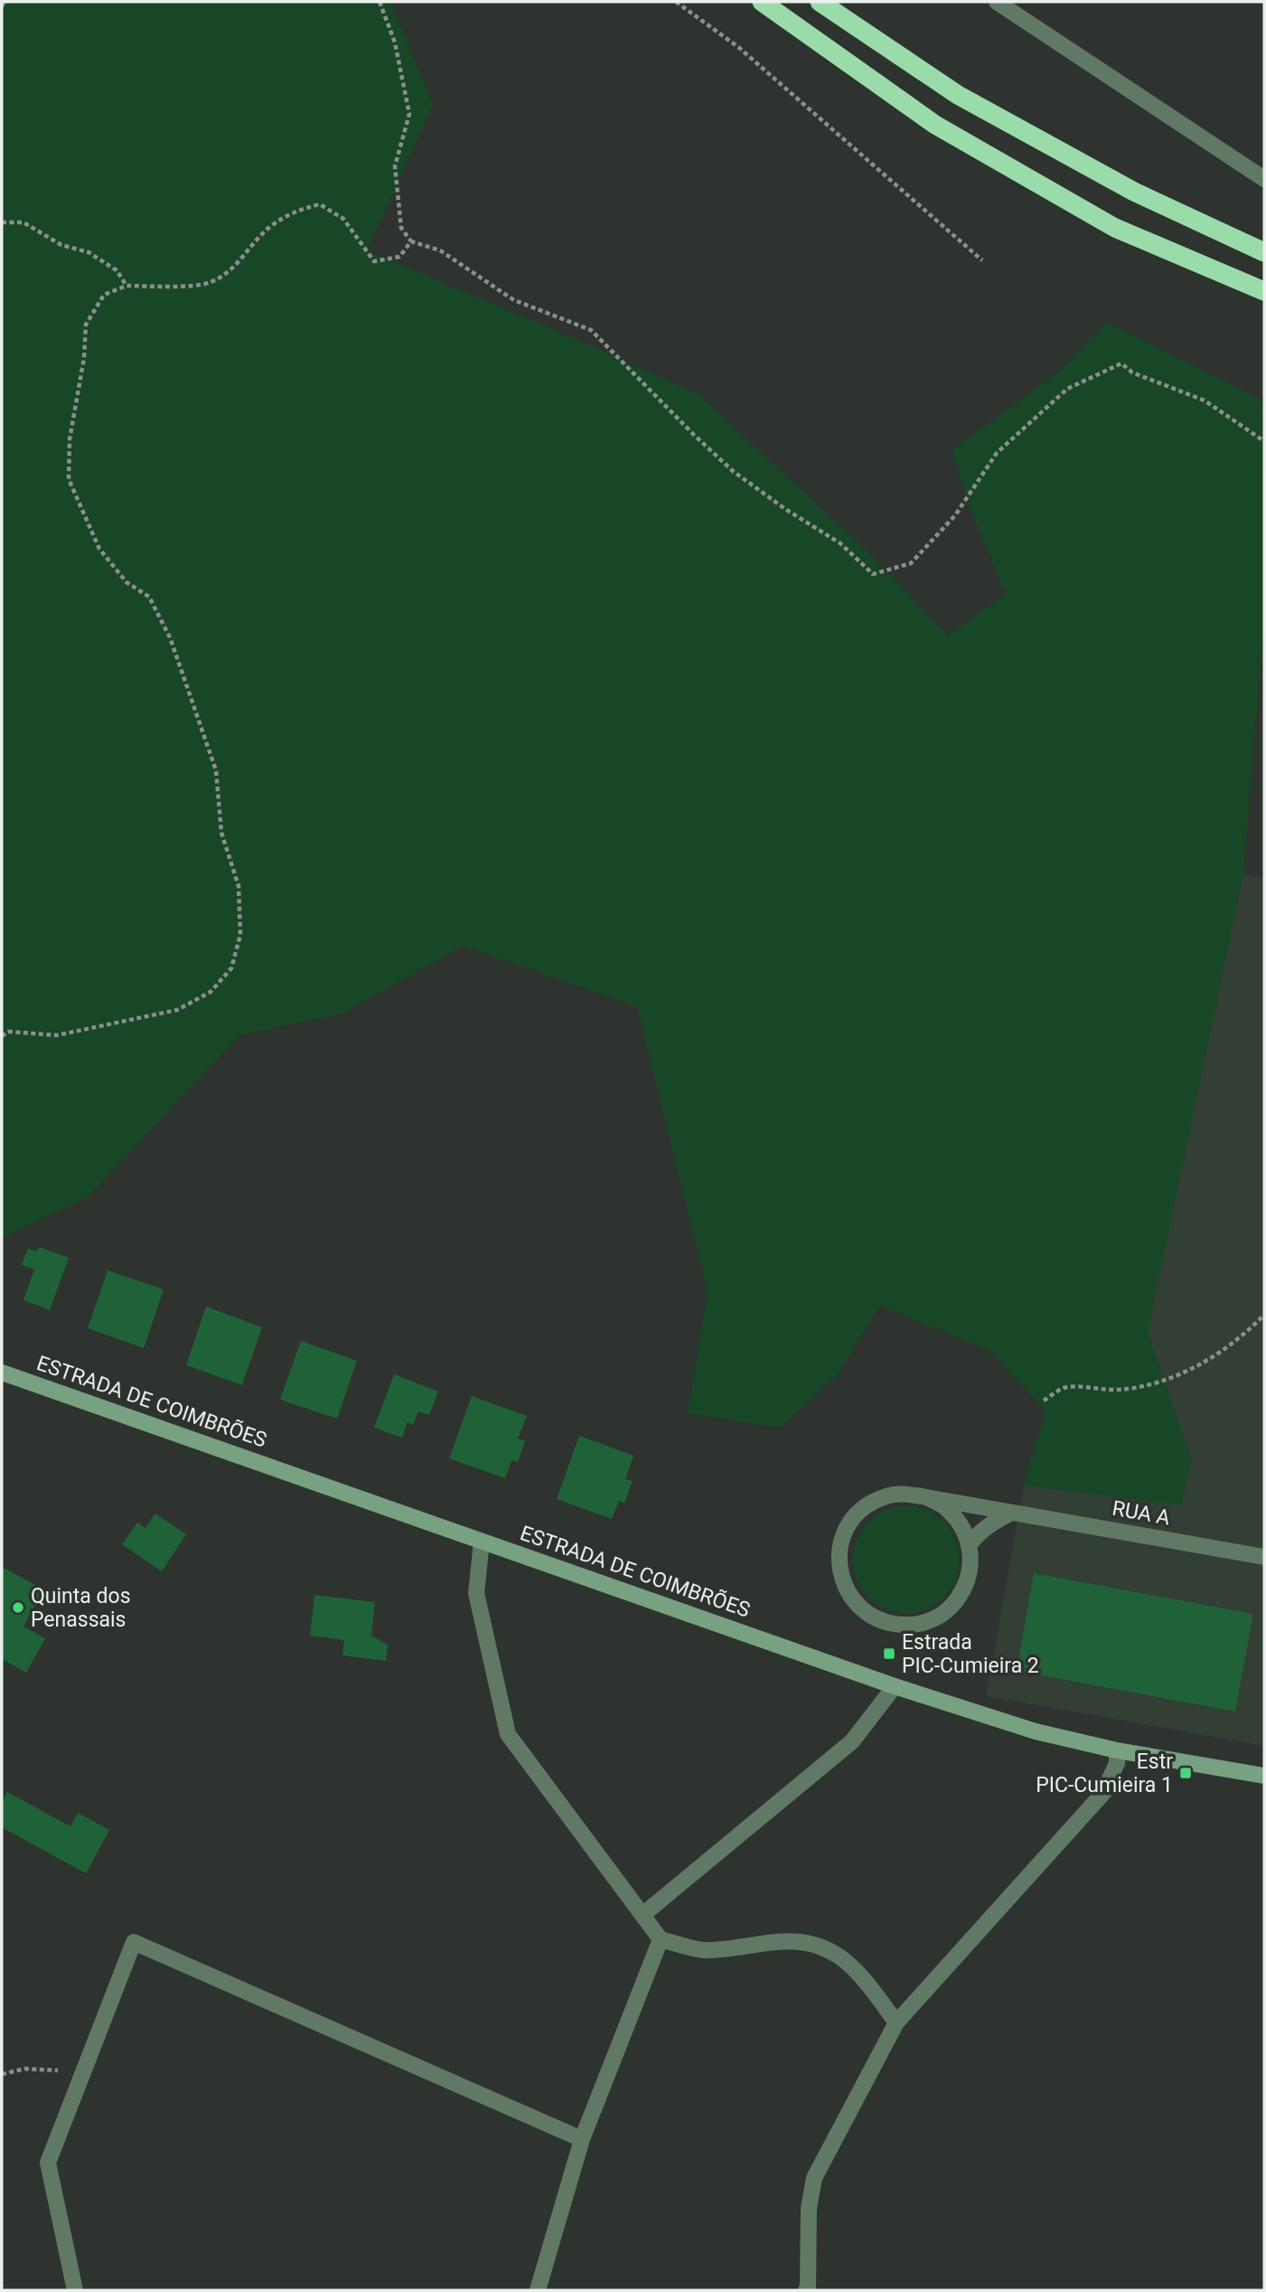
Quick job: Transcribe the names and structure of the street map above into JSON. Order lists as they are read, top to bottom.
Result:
{
  "streets": {
    "street": ["ESTRADA DE COIMBRÕES", "RUA A"]
  },
  "places": {
    "other": ["Quinta dos Penassais"],
    "transit": ["Estrada PIC-Cumieira 2", "Estr PIC-Cumieira 1"]
  }
}
